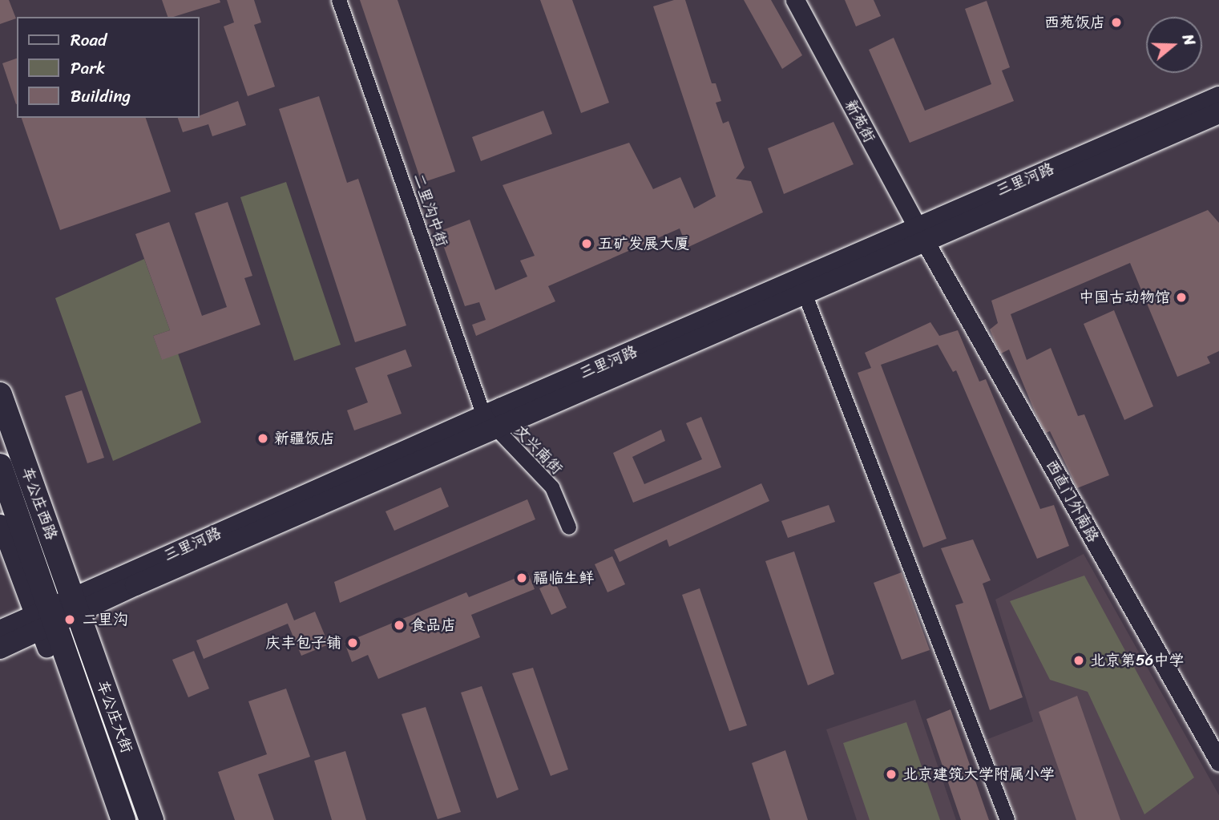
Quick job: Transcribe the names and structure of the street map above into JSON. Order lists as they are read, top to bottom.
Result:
{
  "streets": {
    "main road": ["三里河路", "车公庄西路", "车公庄大街"],
    "street": [
      "新苑街",
      "二里沟中街",
      "文兴南街",
      "西直门外南路"
    ]
  },
  "crossings": [
    ["新苑街", "三里河路"],
    ["新苑街", "西直门外南路"],
    ["三里河路", "二里沟中街"],
    ["三里河路", "文兴南街"],
    ["三里河路", "西直门外南路"],
    ["三里河路", "车公庄西路"],
    ["三里河路", "车公庄大街"],
    ["二里沟中街", "文兴南街"],
    ["车公庄西路", "车公庄大街"]
  ],
  "places": [
    "西苑饭店",
    "五矿发展大厦",
    "中国古动物馆",
    "新疆饭店",
    "福临生鲜",
    "二里沟",
    "食品店",
    "庆丰包子铺",
    "北京第56中学",
    "北京建筑大学附属小学"
  ],
  "legend": ["Road", "Park", "Building"],
  "north": "right"
}
